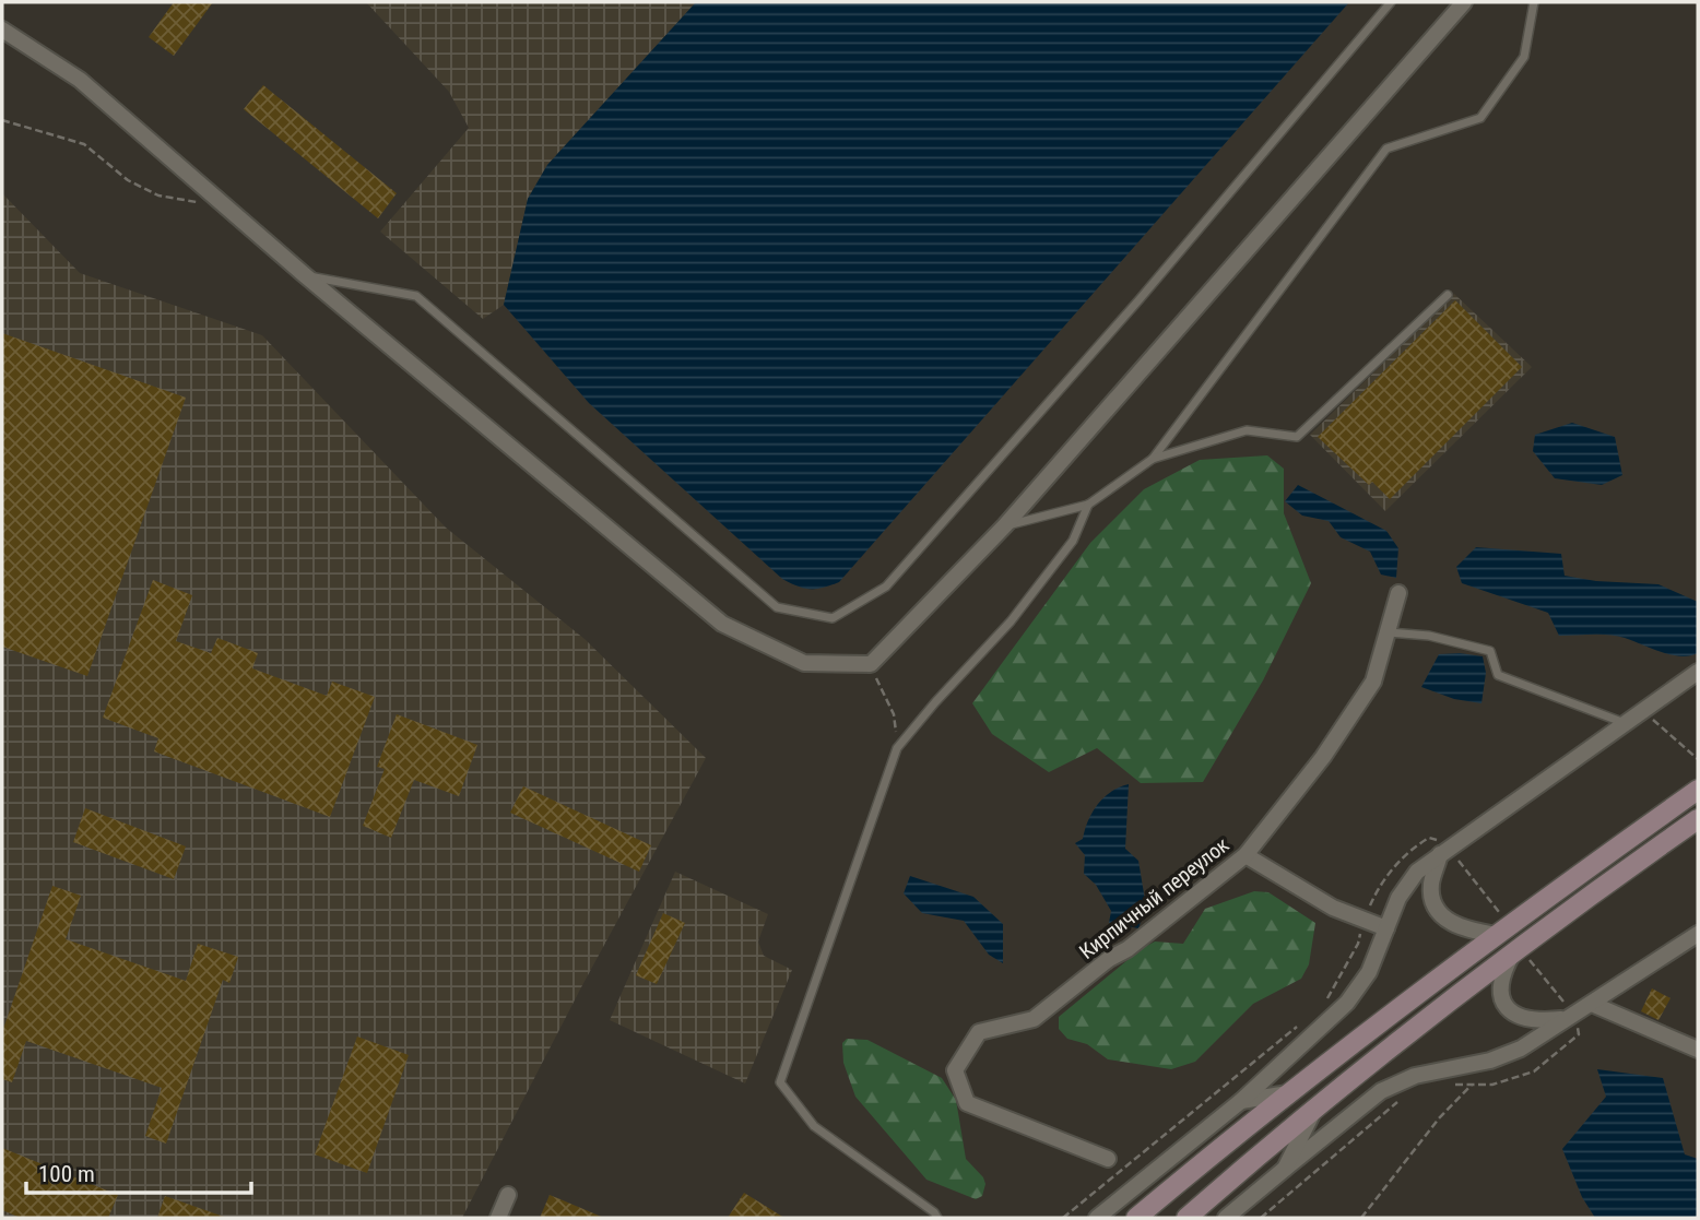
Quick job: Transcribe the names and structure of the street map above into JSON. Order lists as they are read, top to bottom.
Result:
{
  "streets": {
    "street": ["Кирпичный переулок"]
  },
  "scale_bar": "100 m"
}
